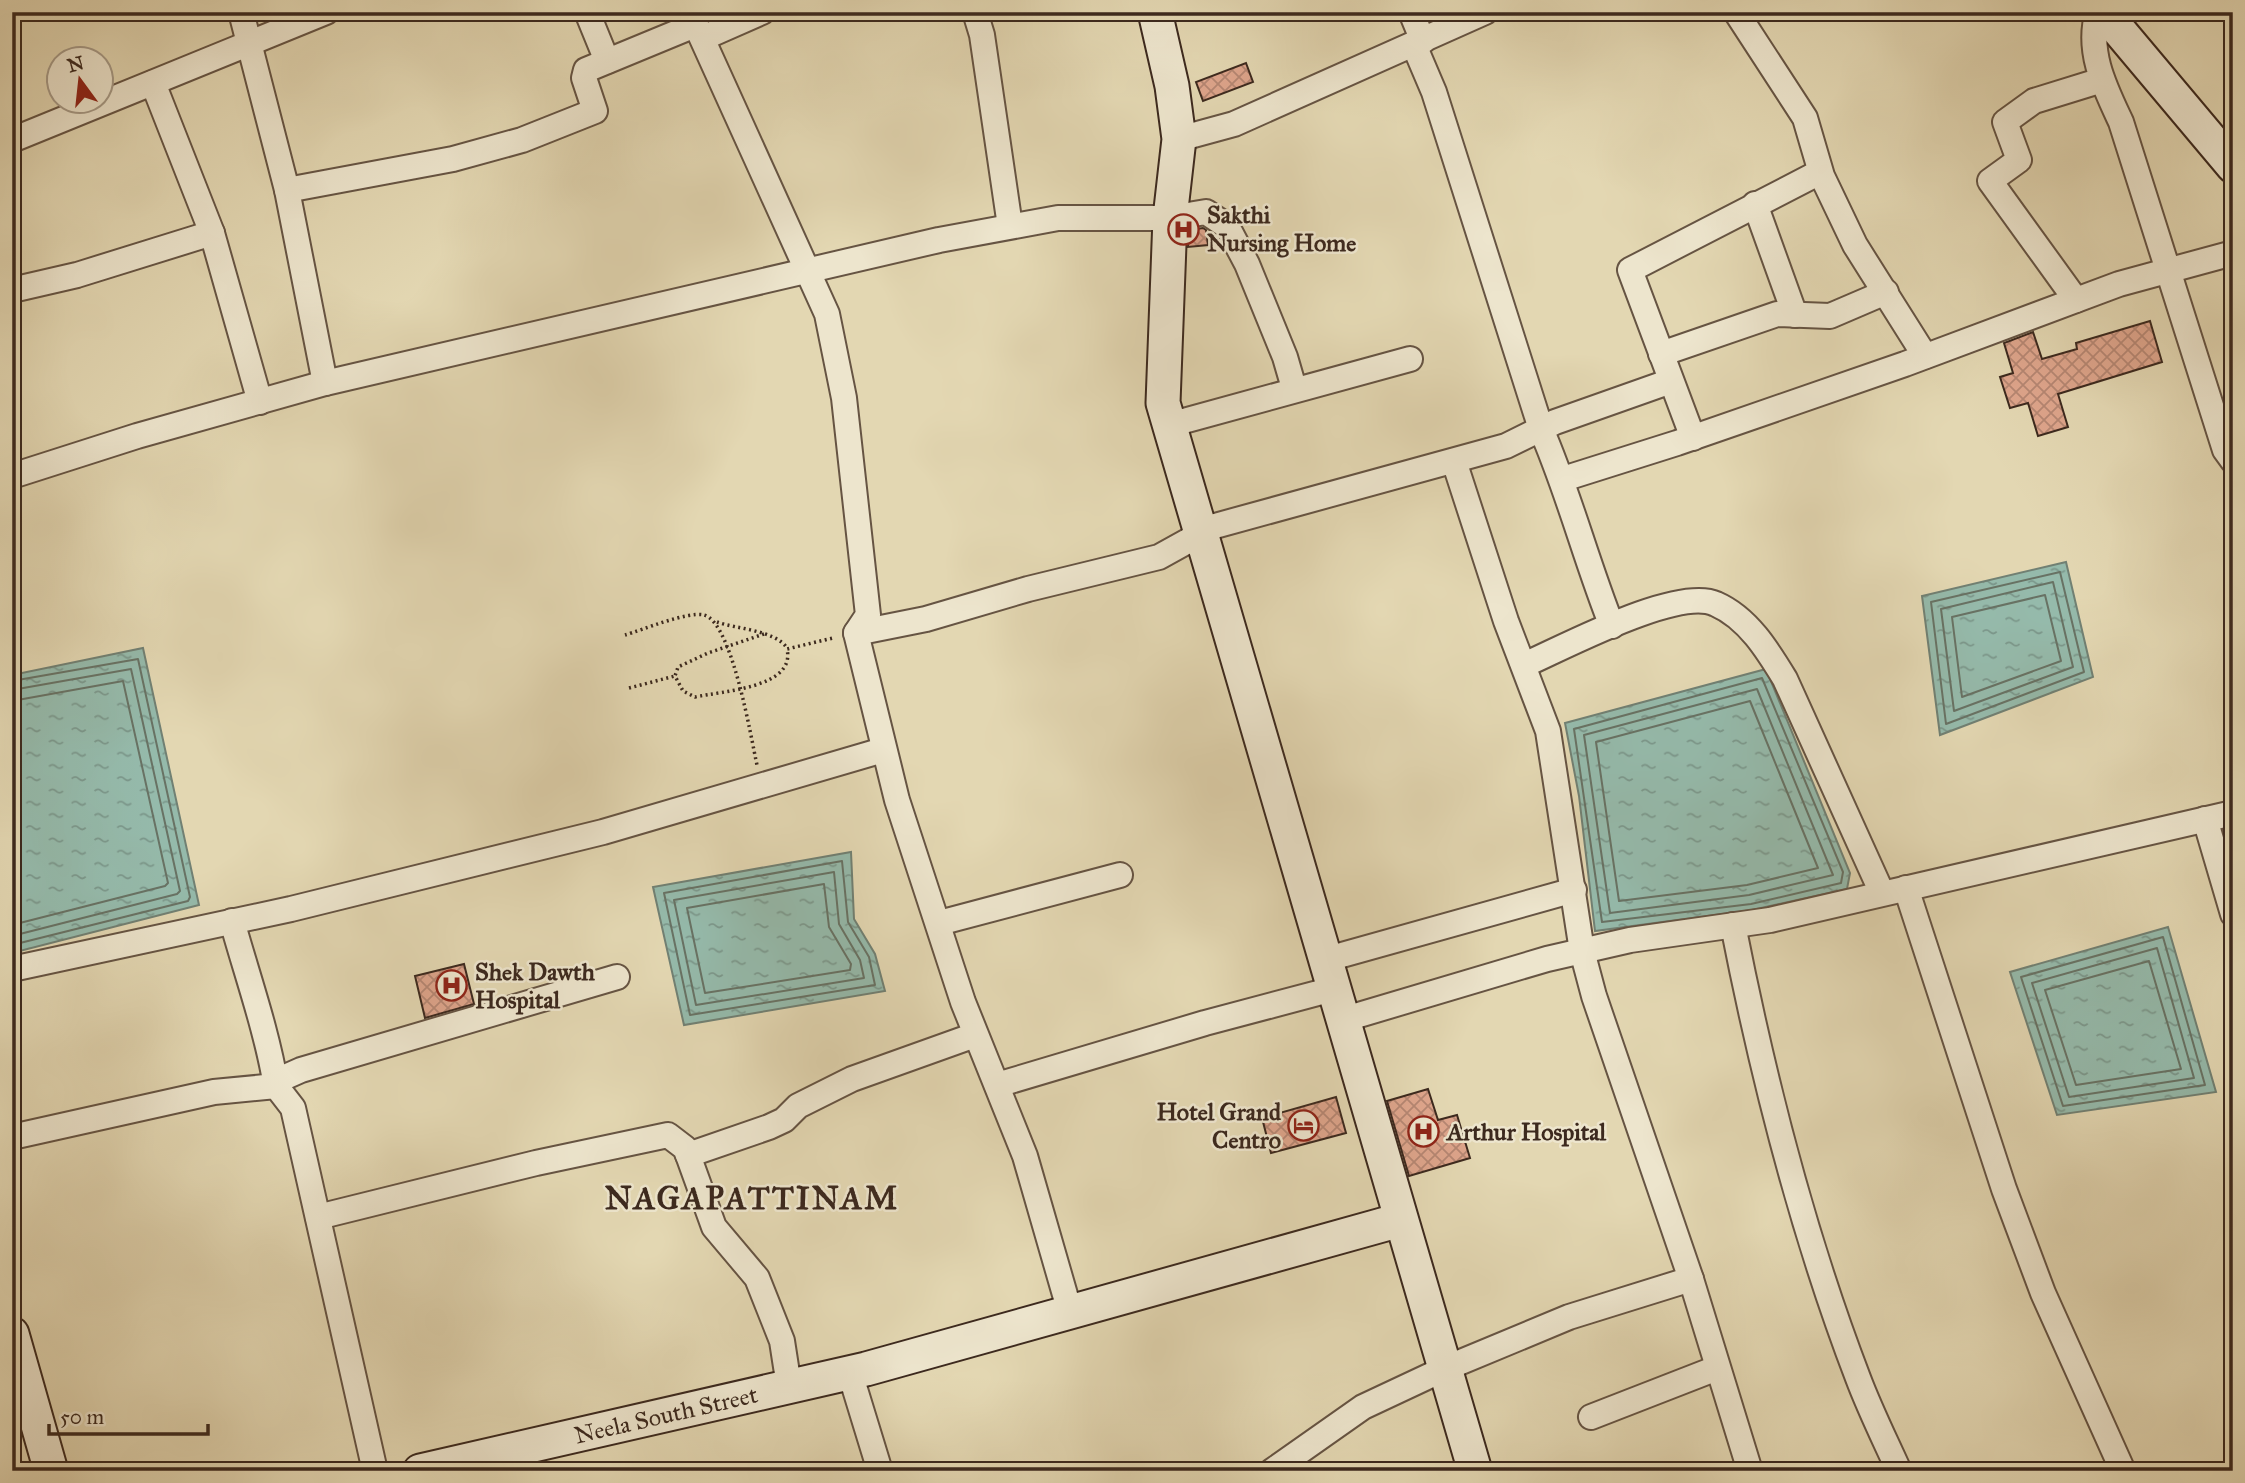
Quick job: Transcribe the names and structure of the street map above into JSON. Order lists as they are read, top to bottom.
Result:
{
  "streets": {
    "street": ["Neela South Street"]
  },
  "districts": ["NAGAPATTINAM"],
  "places": {
    "hospital": ["Sakthi Nursing Home", "Shek Dawth Hospital", "Arthur Hospital"],
    "hotel": ["Hotel Grand Centro"]
  },
  "scale_bar": "50 m",
  "north": "top"
}
